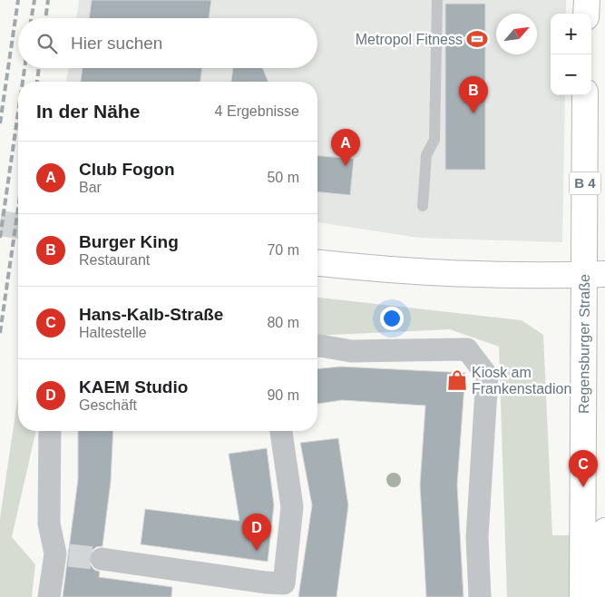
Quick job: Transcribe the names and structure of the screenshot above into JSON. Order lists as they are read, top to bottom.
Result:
{
  "streets": {
    "main road": ["B 4", "Regensburger Straße"]
  },
  "places": {
    "sports": ["Metropol Fitness"],
    "shop": ["Kiosk am Frankenstadion"]
  },
  "north": "top right",
  "page": {
    "map_buttons": ["+", "−"],
    "search": "Hier suchen",
    "pins": [
      "B",
      "A",
      "C",
      "D"
    ],
    "heading": ["In der Nähe", "4 Ergebnisse"],
    "list": [
      {
        "mark": "A",
        "name": "Club Fogon",
        "note": "Bar",
        "value": "50 m"
      },
      {
        "mark": "B",
        "name": "Burger King",
        "note": "Restaurant",
        "value": "70 m"
      },
      {
        "mark": "C",
        "name": "Hans-Kalb-Straße",
        "note": "Haltestelle",
        "value": "80 m"
      },
      {
        "mark": "D",
        "name": "KAEM Studio",
        "note": "Geschäft",
        "value": "90 m"
      }
    ]
  }
}
